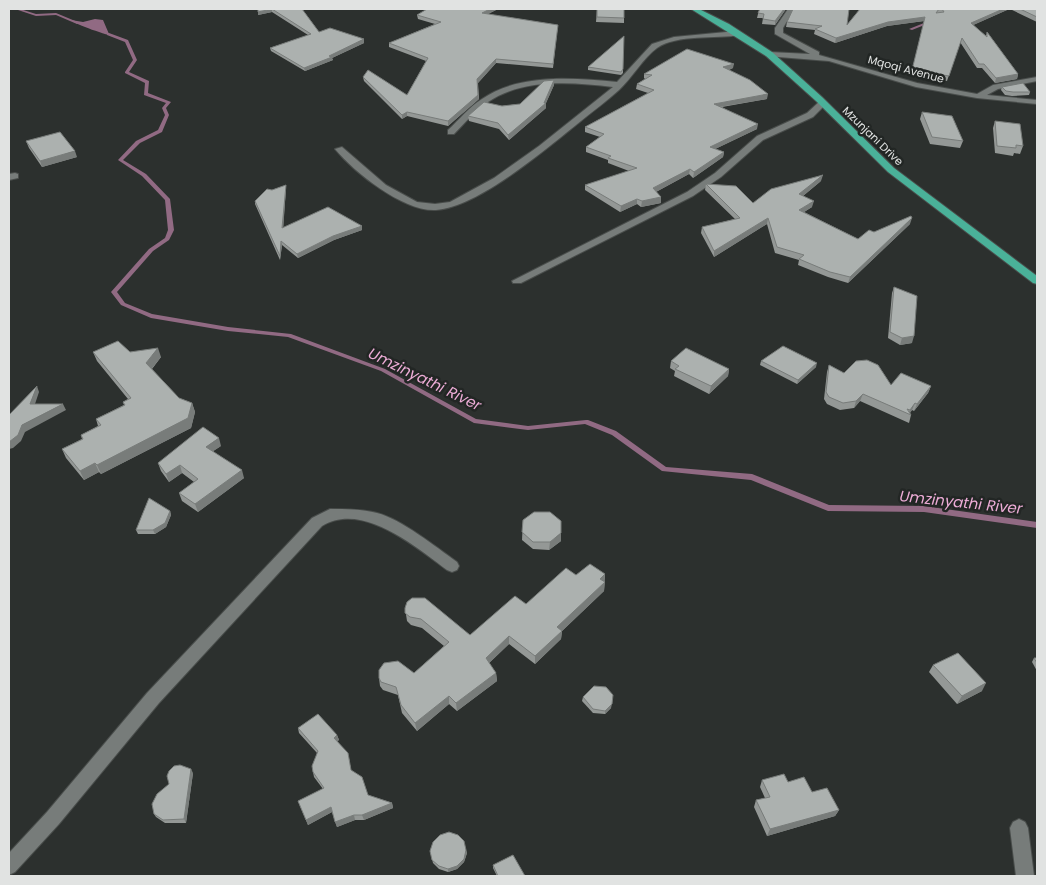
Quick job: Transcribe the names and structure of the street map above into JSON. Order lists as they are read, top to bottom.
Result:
{
  "streets": {
    "main road": ["Mzunjani Drive"],
    "street": ["Mqoqi Avenue"]
  },
  "crossings": [
    ["Mqoqi Avenue", "Mzunjani Drive"]
  ],
  "water": ["Umzinyathi River"]
}
